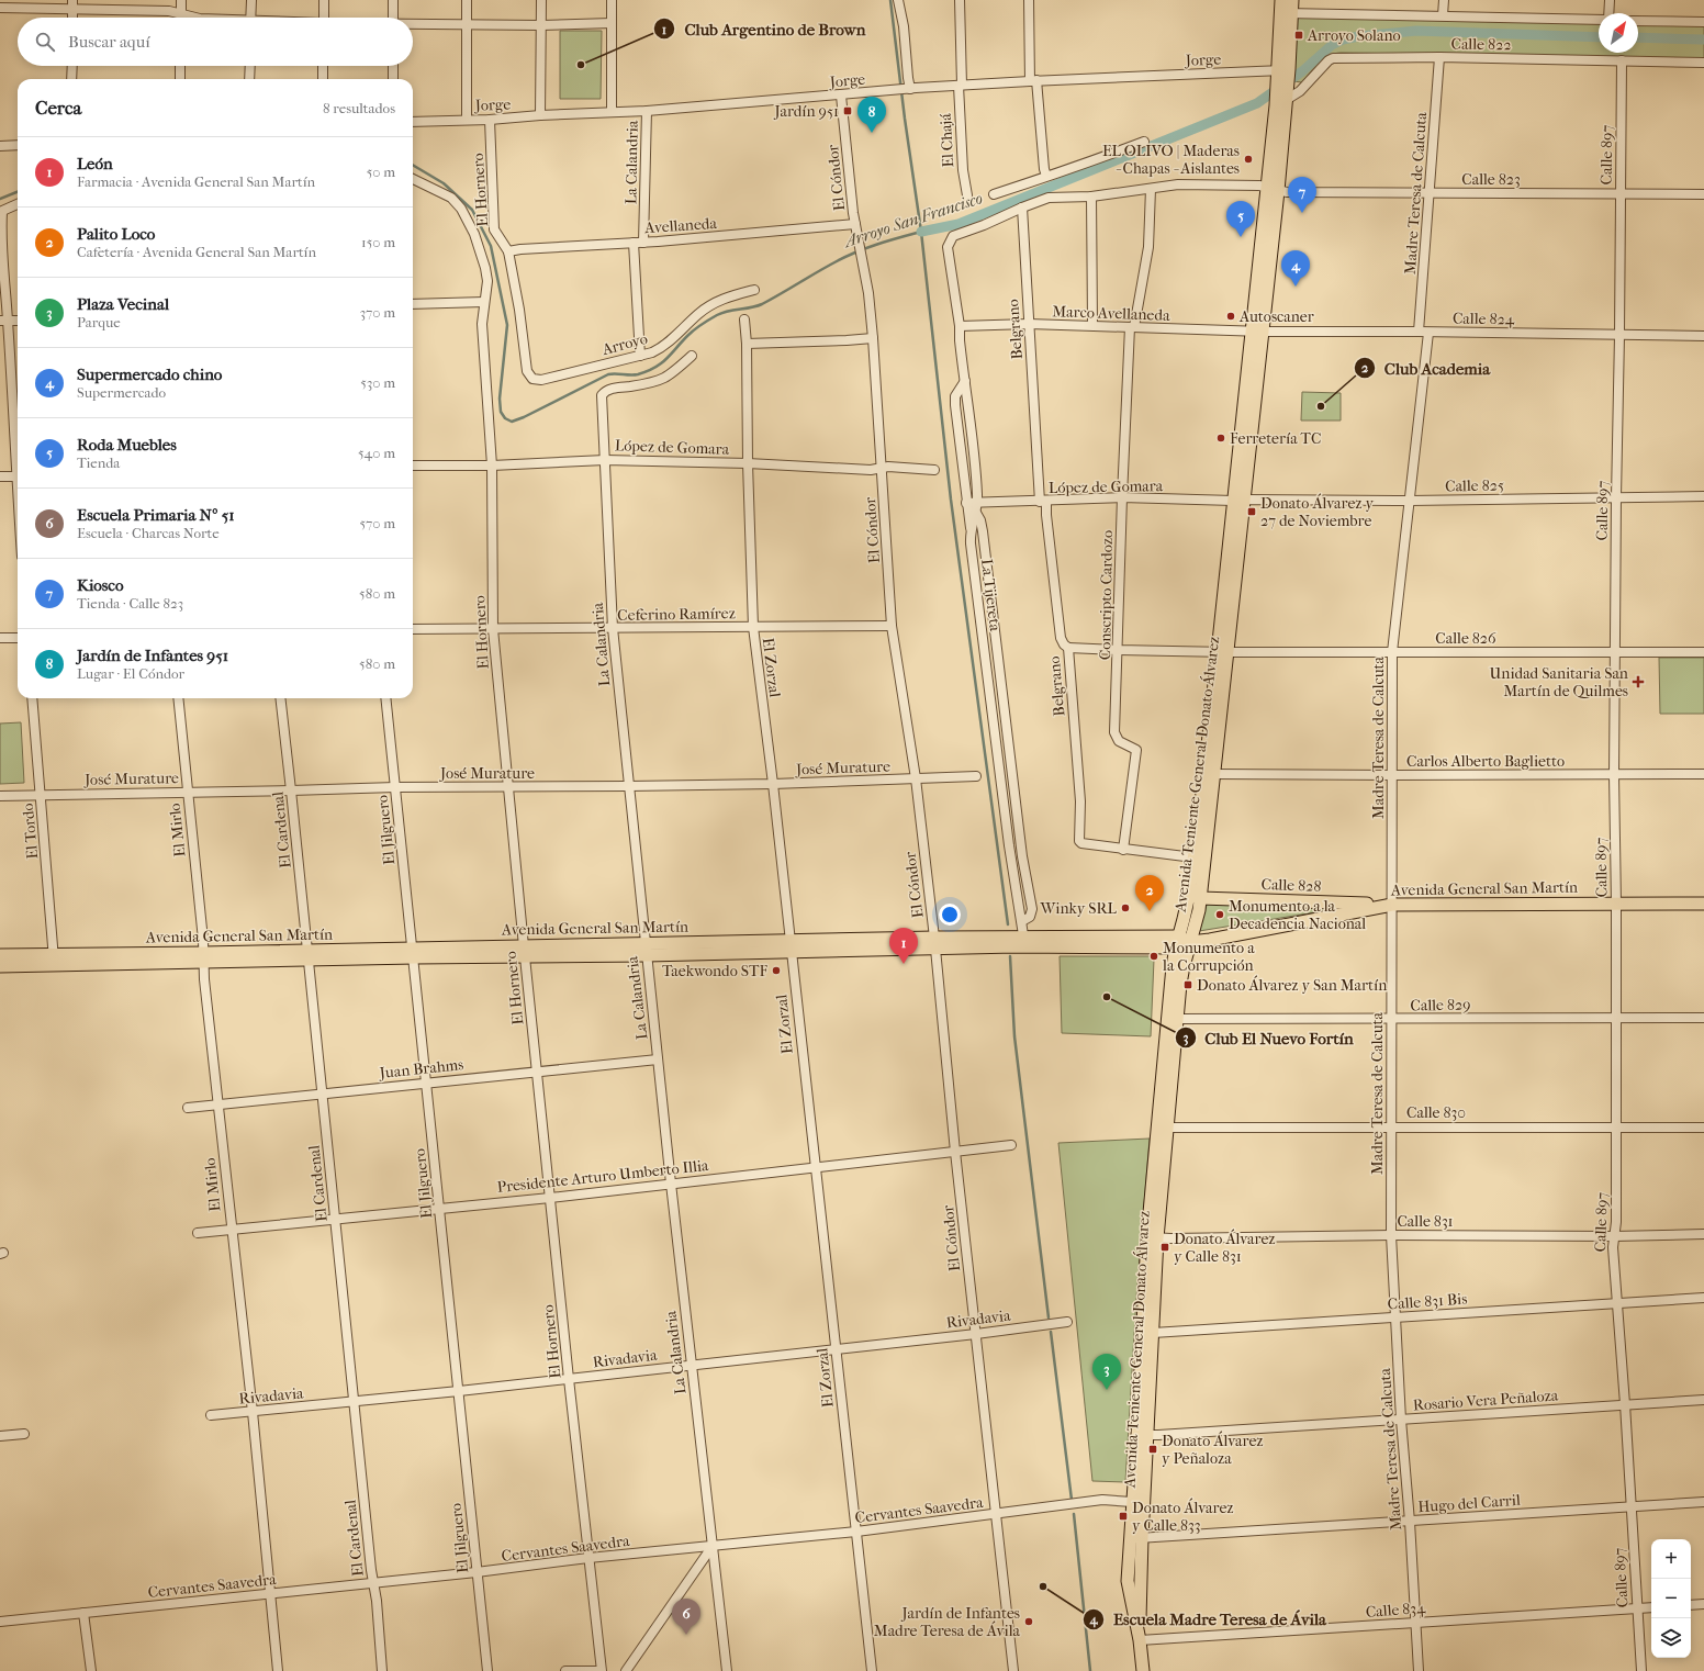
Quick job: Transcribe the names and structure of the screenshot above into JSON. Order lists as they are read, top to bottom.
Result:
{
  "streets": {
    "main road": ["Avenida Teniente General Donato Álvarez", "Calle 828", "Avenida General San Martín"],
    "street": [
      "Calle 822",
      "Jorge",
      "El Chajá",
      "Calle 897",
      "La Calandria",
      "El Cóndor",
      "Calle 823",
      "El Hornero",
      "Madre Teresa de Calcuta",
      "Avellaneda",
      "Marco Avellaneda",
      "Calle 824",
      "Belgrano",
      "Arroyo",
      "López de Gomara",
      "Calle 825",
      "La Tijereta",
      "Conscripto Cardozo",
      "Ceferino Ramírez",
      "Calle 826",
      "El Zorzal",
      "Carlos Alberto Baglietto",
      "José Murature",
      "El Mirlo",
      "El Cardenal",
      "El Jilguero",
      "El Tordo",
      "Calle 829",
      "Juan Brahms",
      "Calle 830",
      "Presidente Arturo Umberto Illia",
      "Calle 831",
      "Calle 831 Bis",
      "Rivadavia",
      "Rosario Vera Peñaloza",
      "Hugo del Carril",
      "Cervantes Saavedra",
      "Calle 834"
    ]
  },
  "crossings": [
    ["Calle 822", "Calle 897"],
    ["Calle 822", "Madre Teresa de Calcuta"],
    ["Calle 822", "Avenida Teniente General Donato Álvarez"],
    ["Jorge", "El Chajá"],
    ["Jorge", "La Calandria"],
    ["Jorge", "El Cóndor"],
    ["Jorge", "El Hornero"],
    ["Jorge", "Avenida Teniente General Donato Álvarez"],
    ["Calle 897", "Calle 823"],
    ["Calle 897", "Calle 824"],
    ["Calle 897", "Calle 825"],
    ["Calle 897", "Calle 826"],
    ["Calle 897", "Carlos Alberto Baglietto"],
    ["Calle 897", "Avenida General San Martín"],
    ["Calle 897", "Calle 829"],
    ["Calle 897", "Calle 830"],
    ["Calle 897", "Calle 831"],
    ["Calle 897", "Calle 831 Bis"],
    ["Calle 897", "Rosario Vera Peñaloza"],
    ["Calle 897", "Hugo del Carril"],
    ["Calle 897", "Calle 834"],
    ["La Calandria", "Avellaneda"],
    ["La Calandria", "López de Gomara"],
    ["La Calandria", "Ceferino Ramírez"],
    ["La Calandria", "José Murature"],
    ["La Calandria", "Avenida General San Martín"],
    ["La Calandria", "Juan Brahms"],
    ["La Calandria", "Presidente Arturo Umberto Illia"],
    ["La Calandria", "Rivadavia"],
    ["La Calandria", "Cervantes Saavedra"],
    ["El Cóndor", "Avellaneda"],
    ["El Cóndor", "López de Gomara"],
    ["El Cóndor", "Ceferino Ramírez"],
    ["El Cóndor", "José Murature"],
    ["El Cóndor", "Avenida General San Martín"],
    ["El Cóndor", "Presidente Arturo Umberto Illia"],
    ["El Cóndor", "Rivadavia"],
    ["El Cóndor", "Cervantes Saavedra"],
    ["Calle 823", "Madre Teresa de Calcuta"],
    ["Calle 823", "Avenida Teniente General Donato Álvarez"],
    ["El Hornero", "Avellaneda"],
    ["El Hornero", "Arroyo"],
    ["El Hornero", "López de Gomara"],
    ["El Hornero", "Ceferino Ramírez"],
    ["El Hornero", "José Murature"],
    ["El Hornero", "Avenida General San Martín"],
    ["El Hornero", "Juan Brahms"],
    ["El Hornero", "Presidente Arturo Umberto Illia"],
    ["El Hornero", "Rivadavia"],
    ["El Hornero", "Cervantes Saavedra"],
    ["Madre Teresa de Calcuta", "Calle 824"],
    ["Madre Teresa de Calcuta", "Calle 825"],
    ["Madre Teresa de Calcuta", "Calle 826"],
    ["Madre Teresa de Calcuta", "Carlos Alberto Baglietto"],
    ["Madre Teresa de Calcuta", "Calle 828"],
    ["Madre Teresa de Calcuta", "Avenida General San Martín"],
    ["Madre Teresa de Calcuta", "Calle 829"],
    ["Madre Teresa de Calcuta", "Calle 830"],
    ["Madre Teresa de Calcuta", "Calle 831"],
    ["Madre Teresa de Calcuta", "Calle 831 Bis"],
    ["Madre Teresa de Calcuta", "Rosario Vera Peñaloza"],
    ["Madre Teresa de Calcuta", "Hugo del Carril"],
    ["Madre Teresa de Calcuta", "Calle 834"],
    ["Marco Avellaneda", "Calle 824"],
    ["Marco Avellaneda", "Belgrano"],
    ["Marco Avellaneda", "La Tijereta"],
    ["Marco Avellaneda", "Conscripto Cardozo"],
    ["Marco Avellaneda", "Avenida Teniente General Donato Álvarez"],
    ["Calle 824", "Avenida Teniente General Donato Álvarez"],
    ["Belgrano", "López de Gomara"],
    ["Belgrano", "La Tijereta"],
    ["Belgrano", "Conscripto Cardozo"],
    ["López de Gomara", "Calle 825"],
    ["López de Gomara", "La Tijereta"],
    ["López de Gomara", "Conscripto Cardozo"],
    ["López de Gomara", "El Zorzal"],
    ["López de Gomara", "Avenida Teniente General Donato Álvarez"],
    ["Calle 825", "Avenida Teniente General Donato Álvarez"],
    ["La Tijereta", "Avenida General San Martín"],
    ["Ceferino Ramírez", "El Zorzal"],
    ["Calle 826", "Avenida Teniente General Donato Álvarez"],
    ["El Zorzal", "José Murature"],
    ["El Zorzal", "Avenida General San Martín"],
    ["El Zorzal", "Presidente Arturo Umberto Illia"],
    ["El Zorzal", "Rivadavia"],
    ["El Zorzal", "Cervantes Saavedra"],
    ["Carlos Alberto Baglietto", "Avenida Teniente General Donato Álvarez"],
    ["José Murature", "El Mirlo"],
    ["José Murature", "El Cardenal"],
    ["José Murature", "El Jilguero"],
    ["José Murature", "El Tordo"],
    ["Avenida Teniente General Donato Álvarez", "Calle 828"],
    ["Avenida Teniente General Donato Álvarez", "Avenida General San Martín"],
    ["Avenida Teniente General Donato Álvarez", "Calle 829"],
    ["Avenida Teniente General Donato Álvarez", "Calle 830"],
    ["Avenida Teniente General Donato Álvarez", "Calle 831"],
    ["Avenida Teniente General Donato Álvarez", "Calle 831 Bis"],
    ["Avenida Teniente General Donato Álvarez", "Rosario Vera Peñaloza"],
    ["Avenida Teniente General Donato Álvarez", "Hugo del Carril"],
    ["Avenida Teniente General Donato Álvarez", "Cervantes Saavedra"],
    ["Avenida Teniente General Donato Álvarez", "Calle 834"],
    ["El Mirlo", "Avenida General San Martín"],
    ["El Mirlo", "Juan Brahms"],
    ["El Mirlo", "Presidente Arturo Umberto Illia"],
    ["El Mirlo", "Rivadavia"],
    ["El Mirlo", "Cervantes Saavedra"],
    ["El Cardenal", "Avenida General San Martín"],
    ["El Cardenal", "Juan Brahms"],
    ["El Cardenal", "Presidente Arturo Umberto Illia"],
    ["El Cardenal", "Rivadavia"],
    ["El Cardenal", "Cervantes Saavedra"],
    ["El Jilguero", "Avenida General San Martín"],
    ["El Jilguero", "Juan Brahms"],
    ["El Jilguero", "Presidente Arturo Umberto Illia"],
    ["El Jilguero", "Rivadavia"],
    ["El Jilguero", "Cervantes Saavedra"],
    ["El Tordo", "Avenida General San Martín"],
    ["Calle 828", "Avenida General San Martín"]
  ],
  "water": ["Arroyo San Francisco"],
  "places": {
    "transit": [
      "Arroyo Solano",
      "Jardín 951",
      "Donato Álvarez y 27 de Noviembre",
      "Donato Álvarez y San Martín",
      "Donato Álvarez y Calle 831",
      "Donato Álvarez y Peñaloza",
      "Donato Álvarez y Calle 833"
    ],
    "other": [
      "Club Argentino de Brown",
      "EL OLIVO | Maderas - Chapas - Aislantes",
      "Autoscaner",
      "Club Academia",
      "Ferretería TC",
      "Winky SRL",
      "Monumento a la Decadencia Nacional",
      "Monumento a la Corrupción",
      "Taekwondo STF",
      "Club El Nuevo Fortín",
      "Escuela Madre Teresa de Ávila",
      "Jardín de Infantes Madre Teresa de Ávila"
    ],
    "health": ["Unidad Sanitaria San Martín de Quilmes"]
  },
  "north": "top right",
  "page": {
    "search": "Buscar aquí",
    "heading": ["Cerca", "8 resultados"],
    "pins": [
      "8",
      "7",
      "5",
      "4",
      "2",
      "1",
      "3",
      "6"
    ],
    "list": [
      {
        "mark": "1",
        "name": "León",
        "note": "Farmacia · Avenida General San Martín",
        "value": "50 m"
      },
      {
        "mark": "2",
        "name": "Palito Loco",
        "note": "Cafetería · Avenida General San Martín",
        "value": "150 m"
      },
      {
        "mark": "3",
        "name": "Plaza Vecinal",
        "note": "Parque",
        "value": "370 m"
      },
      {
        "mark": "4",
        "name": "Supermercado chino",
        "note": "Supermercado",
        "value": "530 m"
      },
      {
        "mark": "5",
        "name": "Roda Muebles",
        "note": "Tienda",
        "value": "540 m"
      },
      {
        "mark": "6",
        "name": "Escuela Primaria Nº 51",
        "note": "Escuela · Charcas Norte",
        "value": "570 m"
      },
      {
        "mark": "7",
        "name": "Kiosco",
        "note": "Tienda · Calle 823",
        "value": "580 m"
      },
      {
        "mark": "8",
        "name": "Jardín de Infantes 951",
        "note": "Lugar · El Cóndor",
        "value": "580 m"
      }
    ],
    "map_buttons": ["+", "−"]
  }
}
